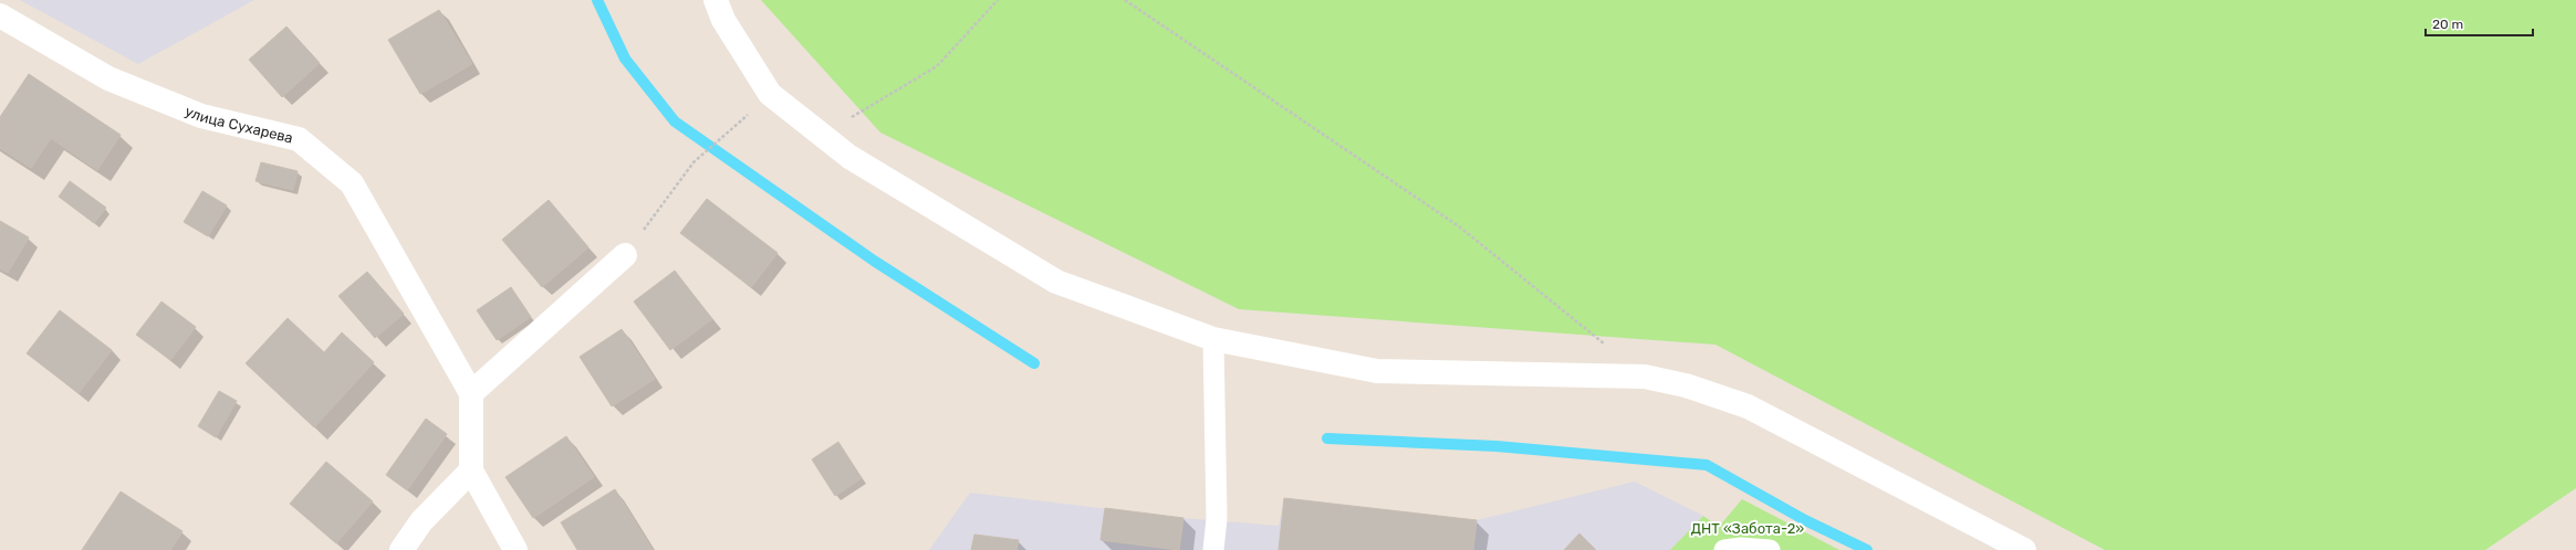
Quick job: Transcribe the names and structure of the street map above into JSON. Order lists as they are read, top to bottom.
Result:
{
  "streets": {
    "street": ["улица Сухарева"]
  },
  "parks": ["ДНТ «Забота-2»"],
  "scale_bar": "20 m"
}
